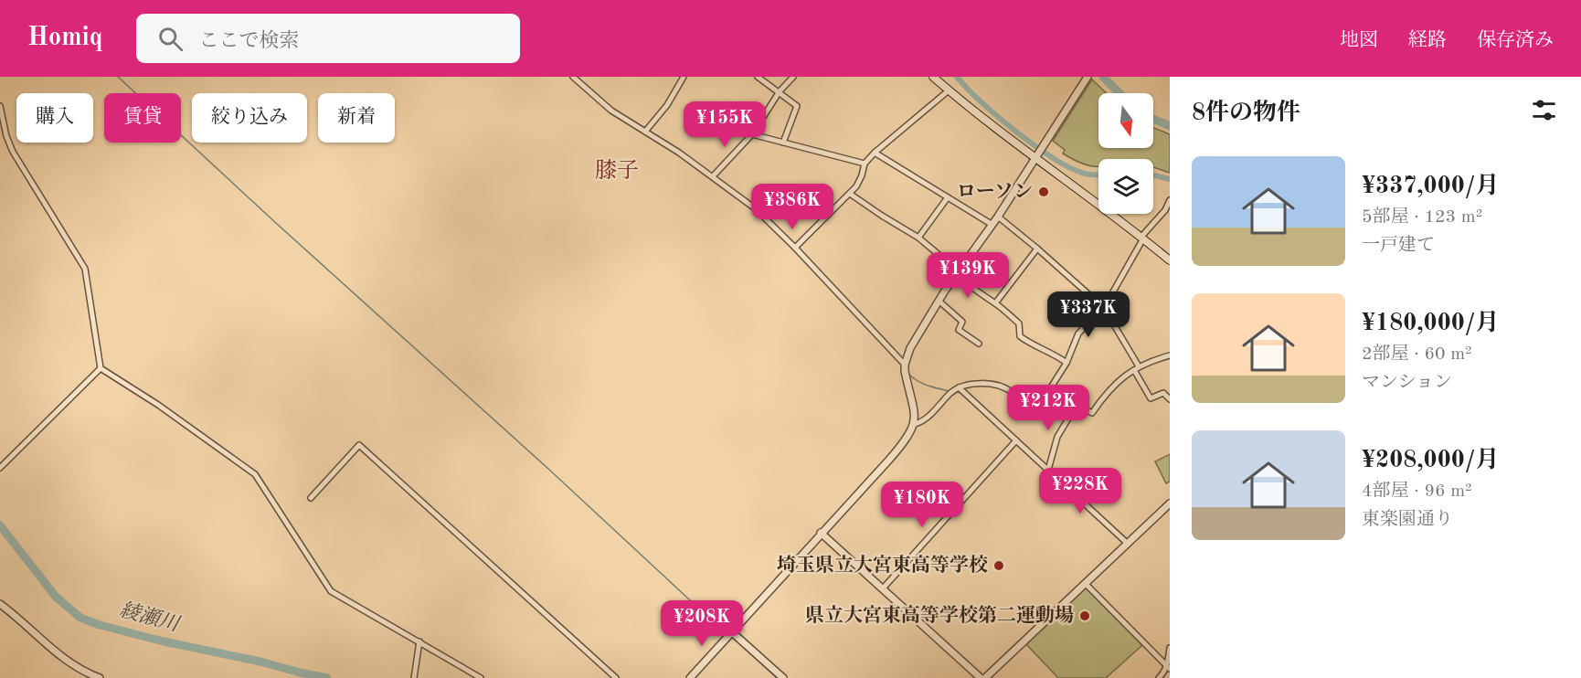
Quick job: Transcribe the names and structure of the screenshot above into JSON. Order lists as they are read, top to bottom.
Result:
{
  "districts": ["膝子"],
  "water": ["綾瀬川"],
  "places": ["ローソン", "埼玉県立大宮東高等学校", "県立大宮東高等学校第二運動場"],
  "north": "bottom",
  "page": {
    "header": "Homiq",
    "search": "ここで検索",
    "nav": ["地図", "経路", "保存済み"],
    "heading": "8件の物件",
    "chip": [
      "購入",
      "賃貸",
      "絞り込み",
      "新着"
    ],
    "price": [
      "¥155K",
      "¥386K",
      "¥139K",
      "¥337K",
      "¥212K",
      "¥228K",
      "¥180K",
      "¥208K"
    ],
    "list": [
      {
        "name": "¥337,000/月",
        "note": "5部屋 · 123 m² · 一戸建て"
      },
      {
        "name": "¥180,000/月",
        "note": "2部屋 · 60 m² · マンション"
      },
      {
        "name": "¥208,000/月",
        "note": "4部屋 · 96 m² · 東楽園通り"
      }
    ]
  }
}
